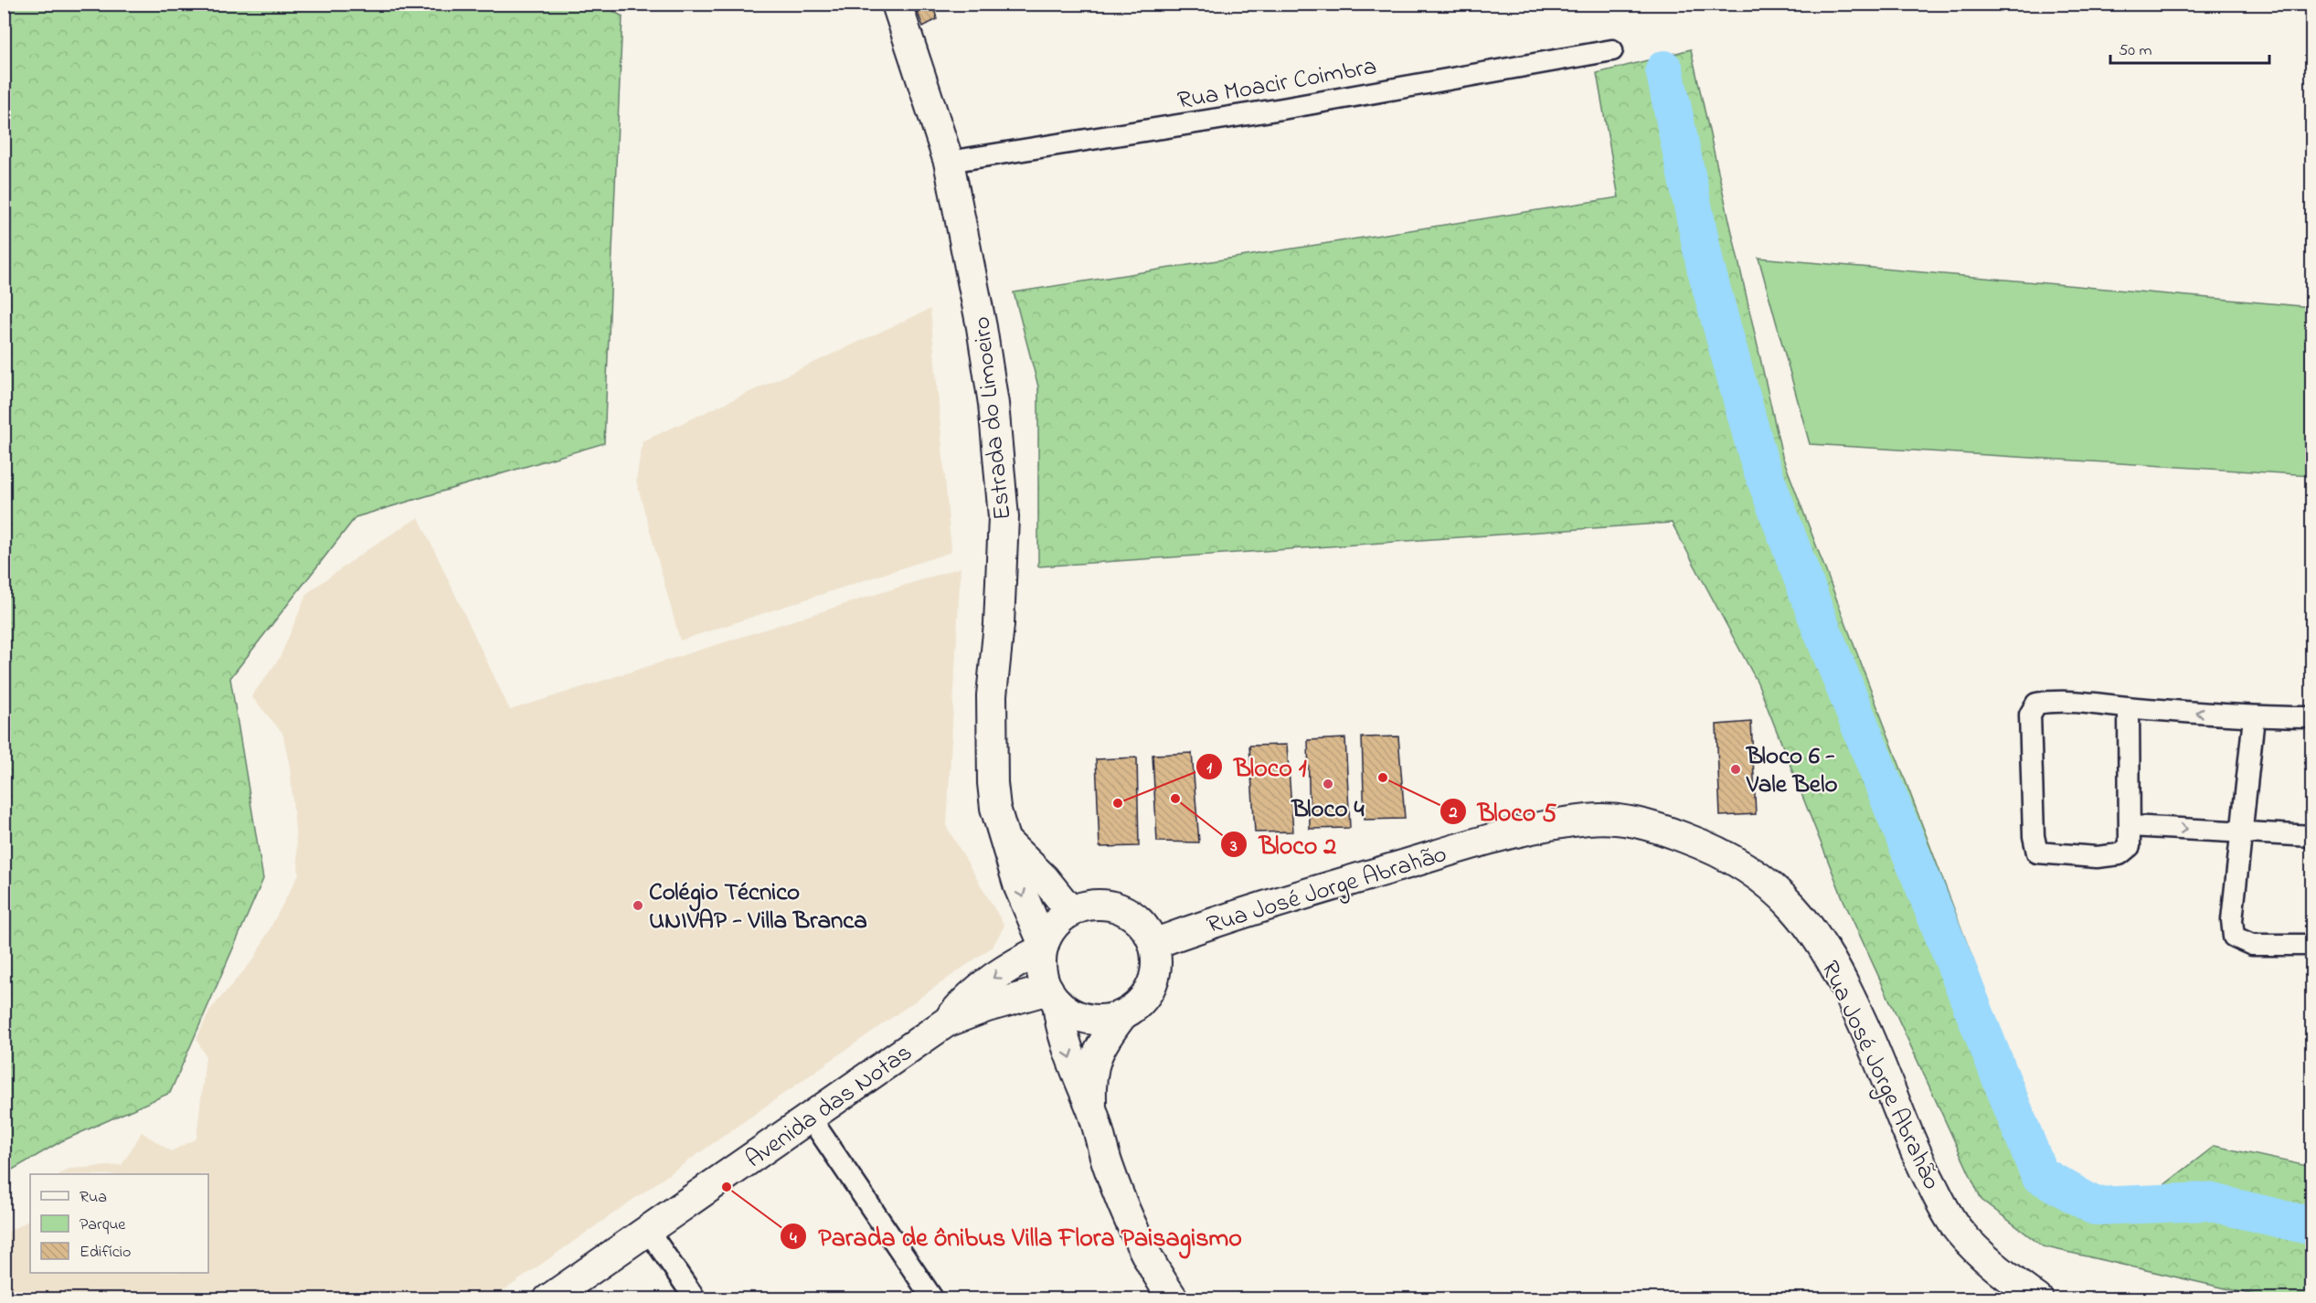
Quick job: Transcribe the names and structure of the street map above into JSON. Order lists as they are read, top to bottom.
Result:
{
  "streets": {
    "main road": ["Estrada do Limoeiro", "Rua José Jorge Abrahão", "Avenida das Notas"],
    "street": ["Rua Moacir Coimbra"]
  },
  "crossings": [
    ["Rua Moacir Coimbra", "Estrada do Limoeiro"],
    ["Estrada do Limoeiro", "Rua José Jorge Abrahão"],
    ["Estrada do Limoeiro", "Avenida das Notas"],
    ["Rua José Jorge Abrahão", "Avenida das Notas"]
  ],
  "places": [
    "Bloco 6 - Vale Belo",
    "Bloco 5",
    "Bloco 4",
    "Bloco 2",
    "Bloco 1",
    "Colégio Técnico UNIVAP - Villa Branca",
    "Parada de ônibus Villa Flora Paisagismo"
  ],
  "legend": ["Rua", "Parque", "Edifício"],
  "scale_bar": "50 m"
}
